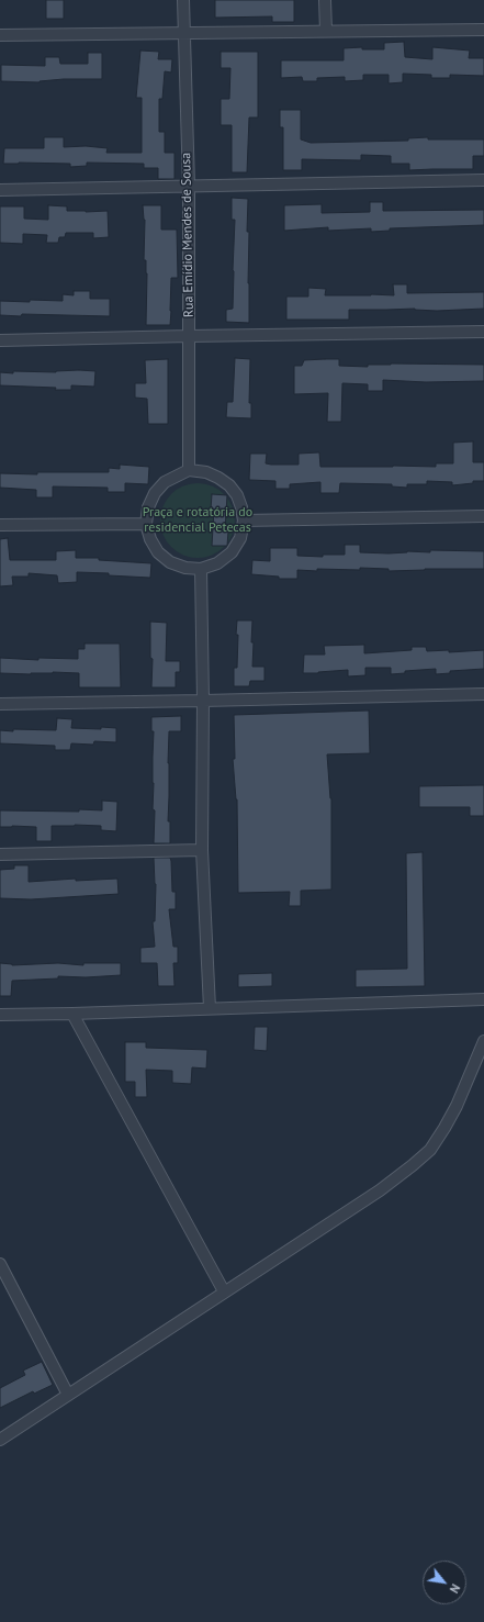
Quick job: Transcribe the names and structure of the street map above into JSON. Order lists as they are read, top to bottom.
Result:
{
  "streets": {
    "street": ["Rua Emídio Mendes de Sousa"]
  },
  "parks": ["Praça e rotatória do residencial Petecas"],
  "north": "bottom right"
}
